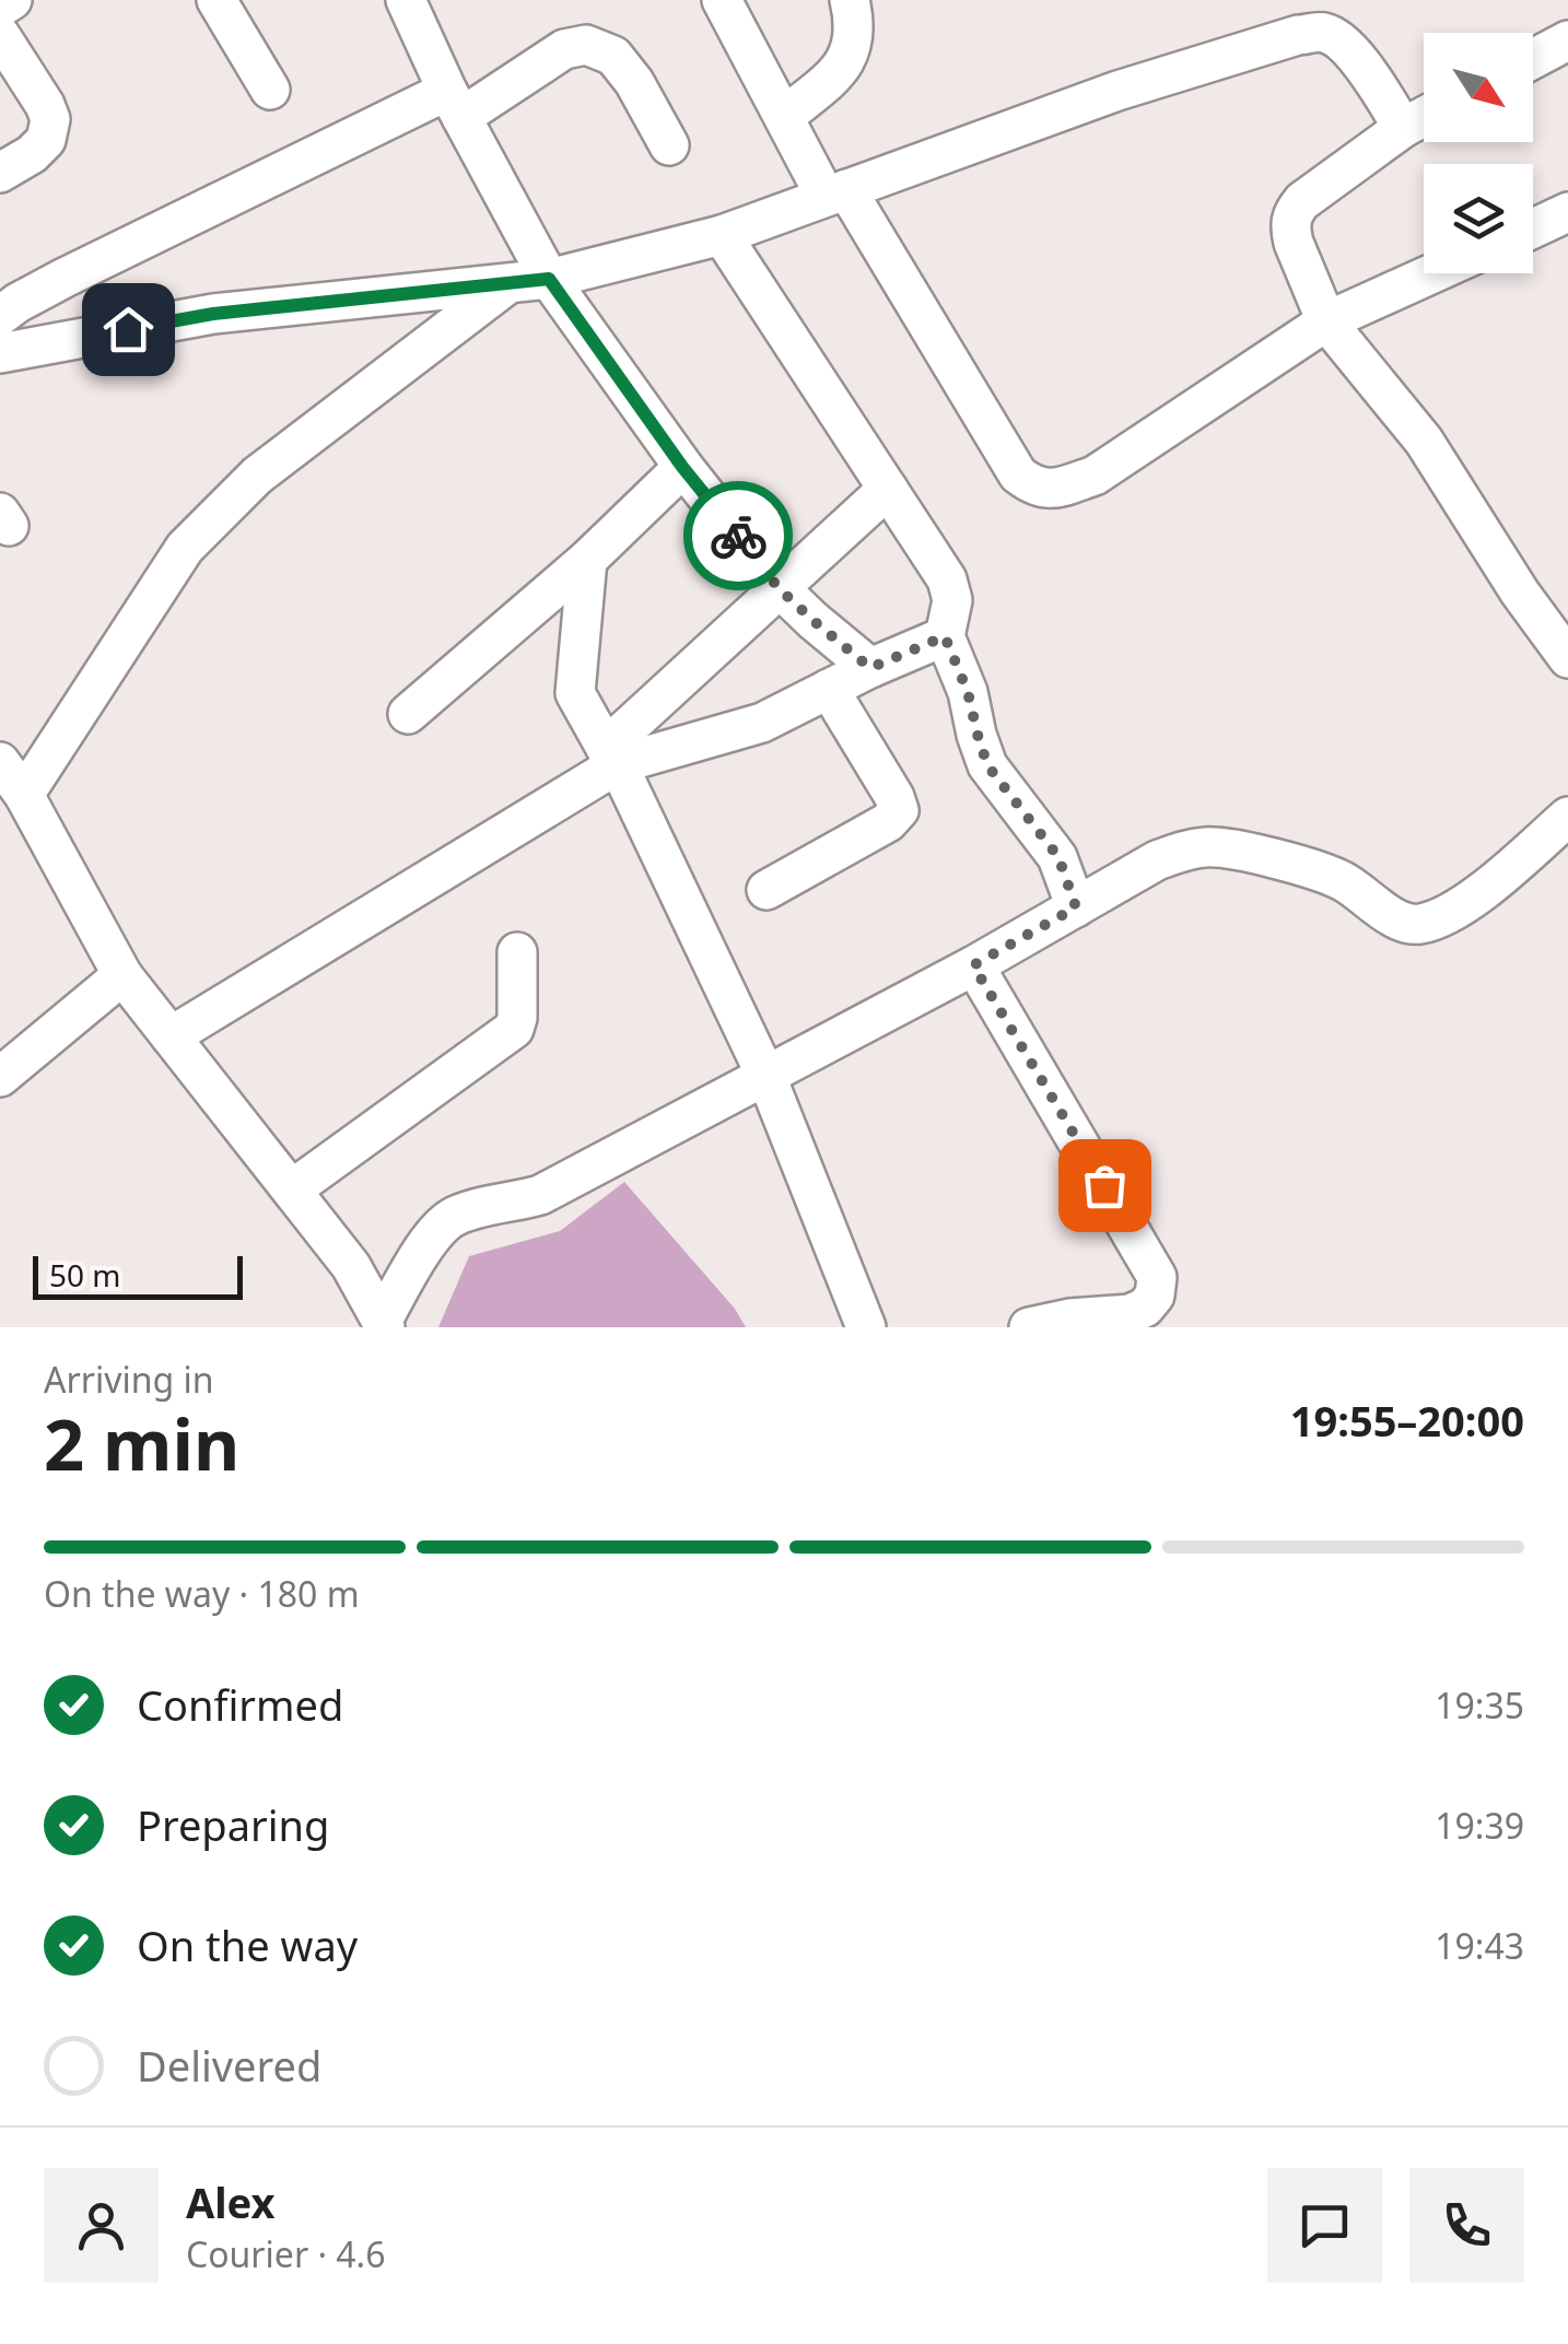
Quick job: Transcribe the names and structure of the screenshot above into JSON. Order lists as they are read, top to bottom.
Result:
{
  "scale_bar": "50 m",
  "north": "bottom right",
  "page": {
    "scale": "50 m",
    "heading": ["2 min", "Arriving in", "19:55–20:00"],
    "panel": ["Alex", "Courier · 4.6"],
    "bar": "On the way · 180 m",
    "list": [
      ["Confirmed", "19:35"],
      ["Preparing", "19:39"],
      ["On the way", "19:43"],
      "Delivered"
    ]
  }
}
